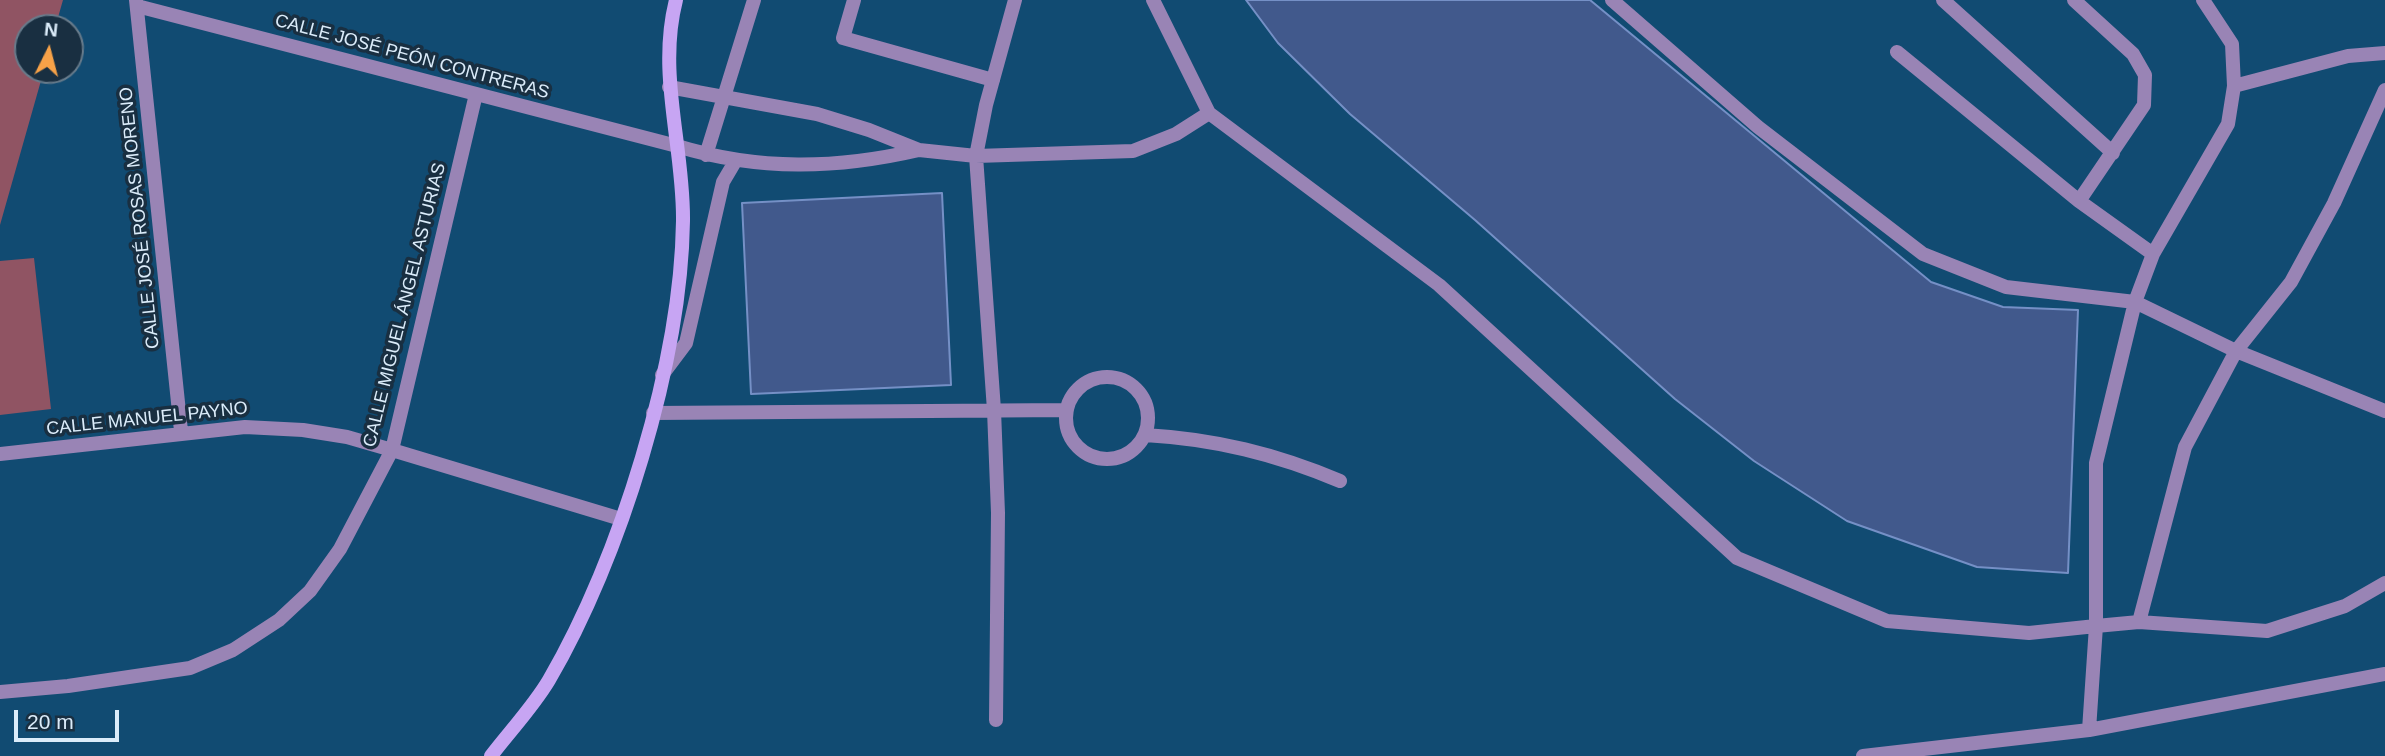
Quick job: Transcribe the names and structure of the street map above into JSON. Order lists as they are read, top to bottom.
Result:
{
  "streets": {
    "street": [
      "CALLE JOSÉ PEÓN CONTRERAS",
      "CALLE JOSÉ ROSAS MORENO",
      "CALLE MIGUEL ÁNGEL ASTURIAS",
      "CALLE MANUEL PAYNO"
    ]
  },
  "crossings": [
    ["CALLE JOSÉ PEÓN CONTRERAS", "CALLE JOSÉ ROSAS MORENO"],
    ["CALLE JOSÉ PEÓN CONTRERAS", "CALLE MIGUEL ÁNGEL ASTURIAS"],
    ["CALLE JOSÉ ROSAS MORENO", "CALLE MANUEL PAYNO"],
    ["CALLE MIGUEL ÁNGEL ASTURIAS", "CALLE MANUEL PAYNO"]
  ],
  "scale_bar": "20 m",
  "north": "top"
}
